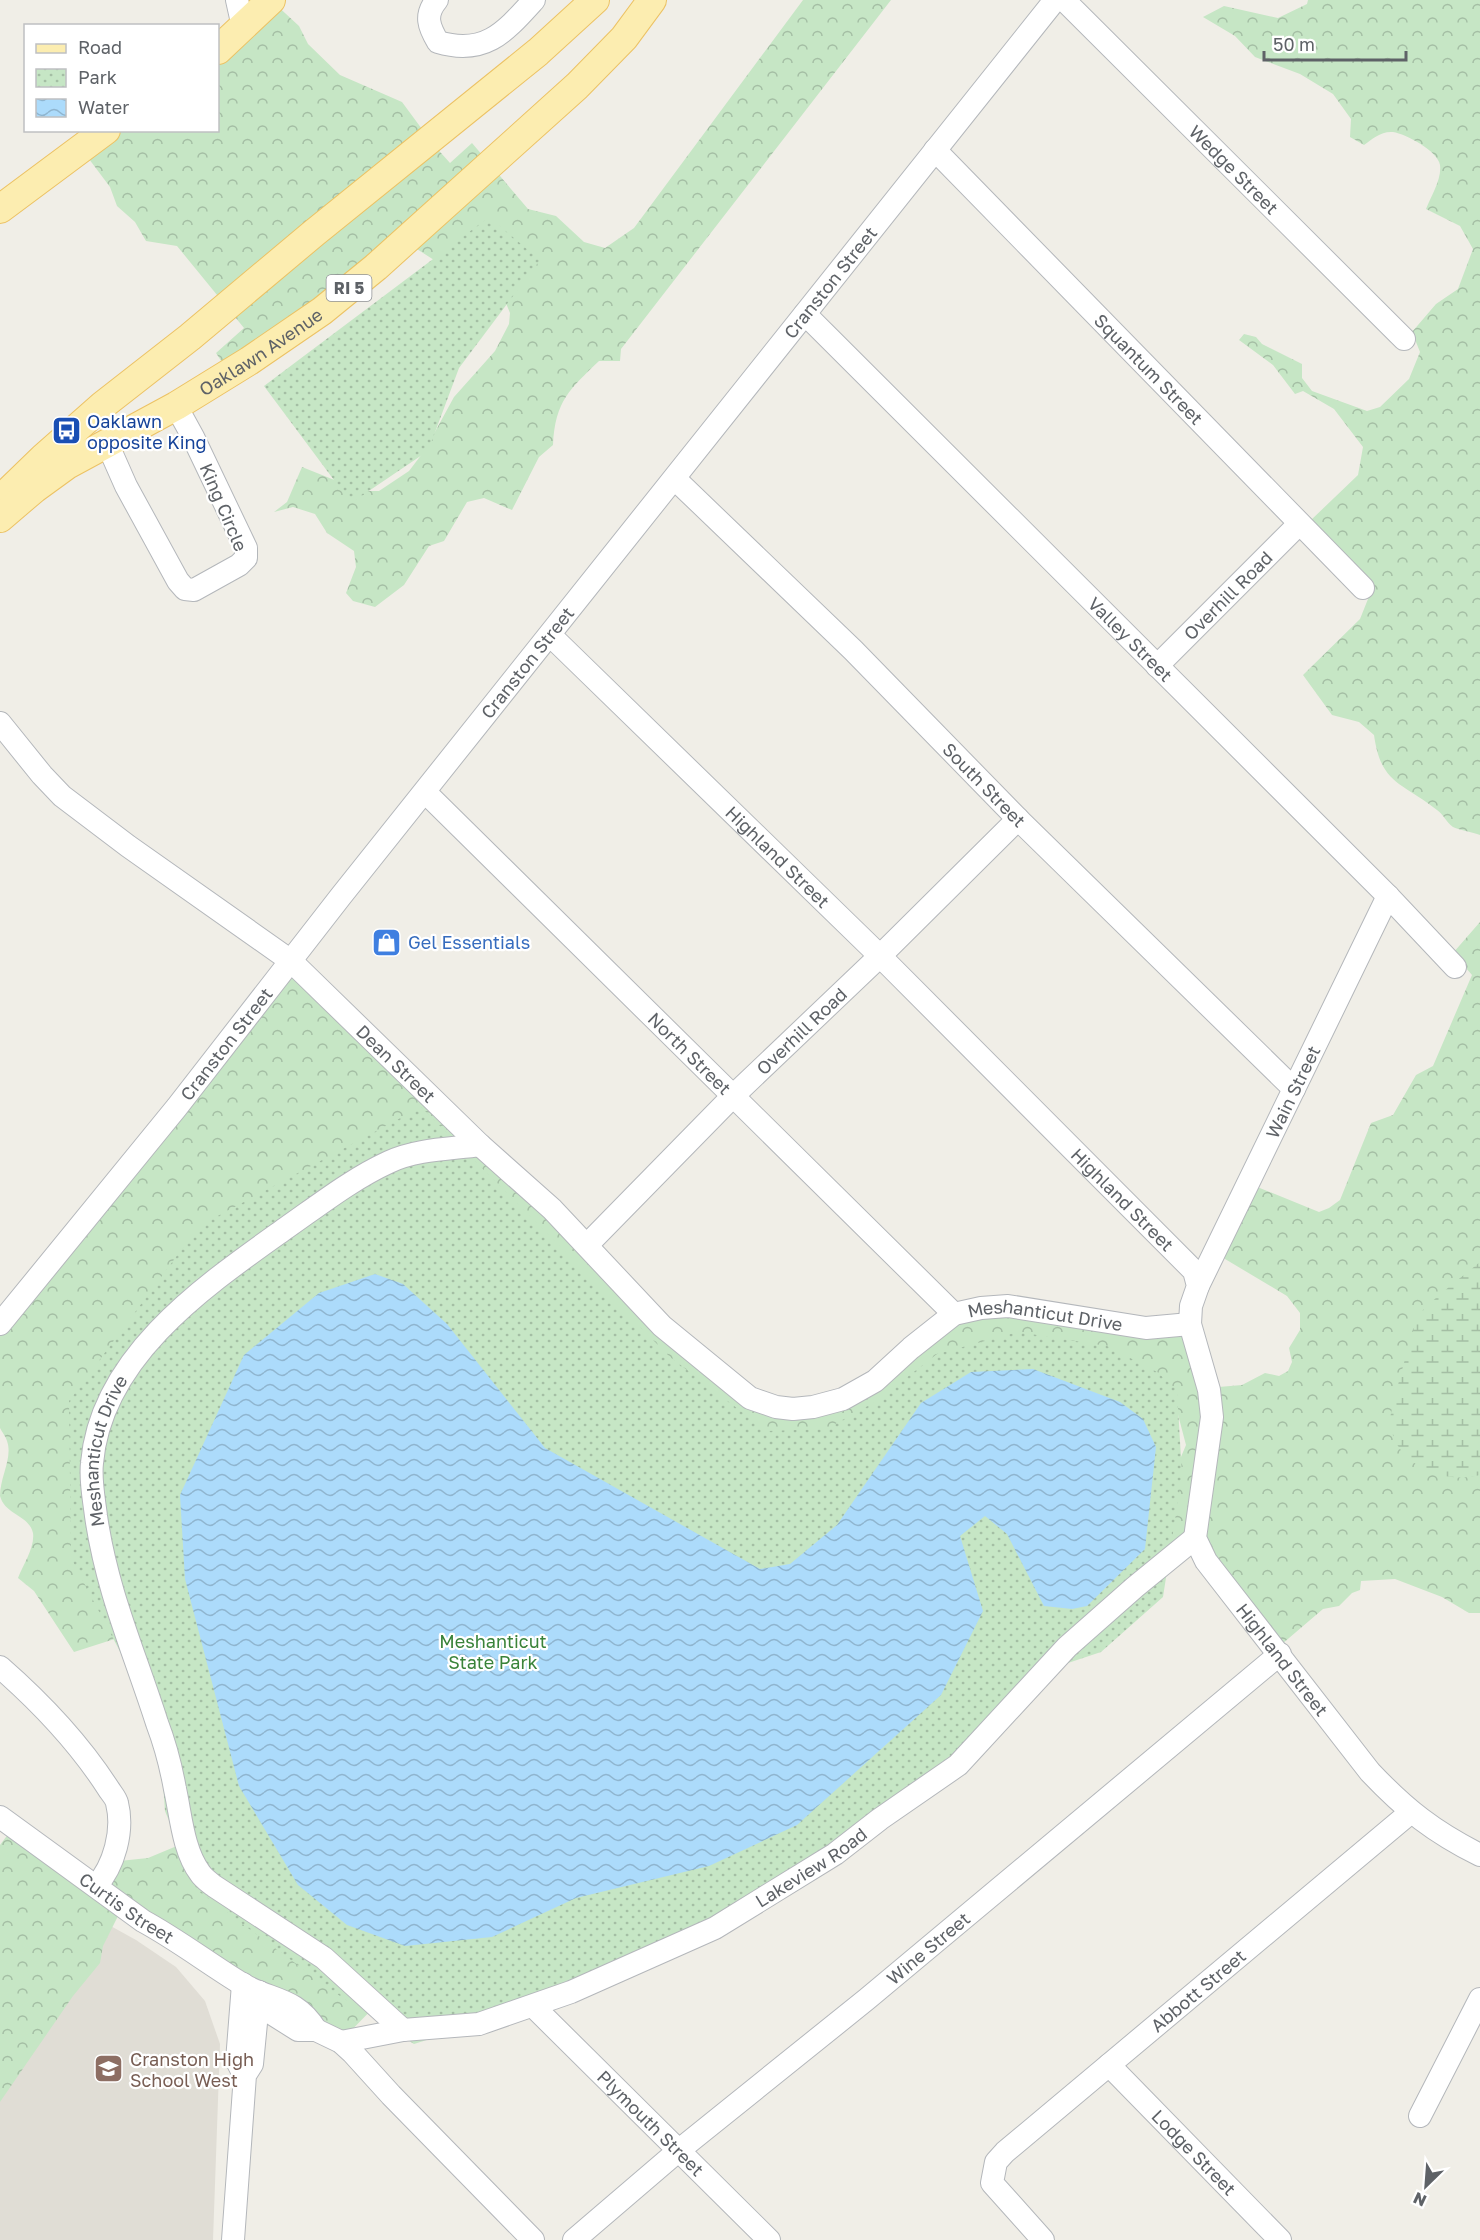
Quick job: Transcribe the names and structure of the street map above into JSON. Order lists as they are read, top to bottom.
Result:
{
  "streets": {
    "main road": ["RI 5", "Oaklawn Avenue"],
    "street": [
      "Wedge Street",
      "Cranston Street",
      "Squantum Street",
      "King Circle",
      "Overhill Road",
      "Valley Street",
      "South Street",
      "Highland Street",
      "North Street",
      "Dean Street",
      "Wain Street",
      "Meshanticut Drive",
      "Lakeview Road",
      "Curtis Street",
      "Wine Street",
      "Abbott Street",
      "Plymouth Street",
      "Lodge Street"
    ]
  },
  "crossings": [
    ["Cranston Street", "Squantum Street"],
    ["Cranston Street", "Valley Street"],
    ["Cranston Street", "South Street"],
    ["Cranston Street", "Highland Street"],
    ["Cranston Street", "North Street"],
    ["Cranston Street", "Dean Street"],
    ["Oaklawn Avenue", "King Circle"],
    ["Squantum Street", "Overhill Road"],
    ["Overhill Road", "Valley Street"],
    ["Overhill Road", "South Street"],
    ["Overhill Road", "Highland Street"],
    ["Overhill Road", "North Street"],
    ["Overhill Road", "Dean Street"],
    ["Valley Street", "Wain Street"],
    ["South Street", "Wain Street"],
    ["Highland Street", "Wain Street"],
    ["Highland Street", "Lakeview Road"],
    ["Highland Street", "Wine Street"],
    ["Highland Street", "Abbott Street"],
    ["North Street", "Meshanticut Drive"],
    ["Dean Street", "Meshanticut Drive"],
    ["Meshanticut Drive", "Lakeview Road"],
    ["Lakeview Road", "Curtis Street"],
    ["Lakeview Road", "Plymouth Street"],
    ["Wine Street", "Plymouth Street"],
    ["Abbott Street", "Lodge Street"]
  ],
  "parks": ["Meshanticut State Park"],
  "places": {
    "bus stop": ["Oaklawn opposite King"],
    "shop": ["Gel Essentials"],
    "school or university": ["Cranston High School West"]
  },
  "legend": ["Road", "Park", "Water"],
  "scale_bar": "50 m",
  "north": "bottom left"
}
